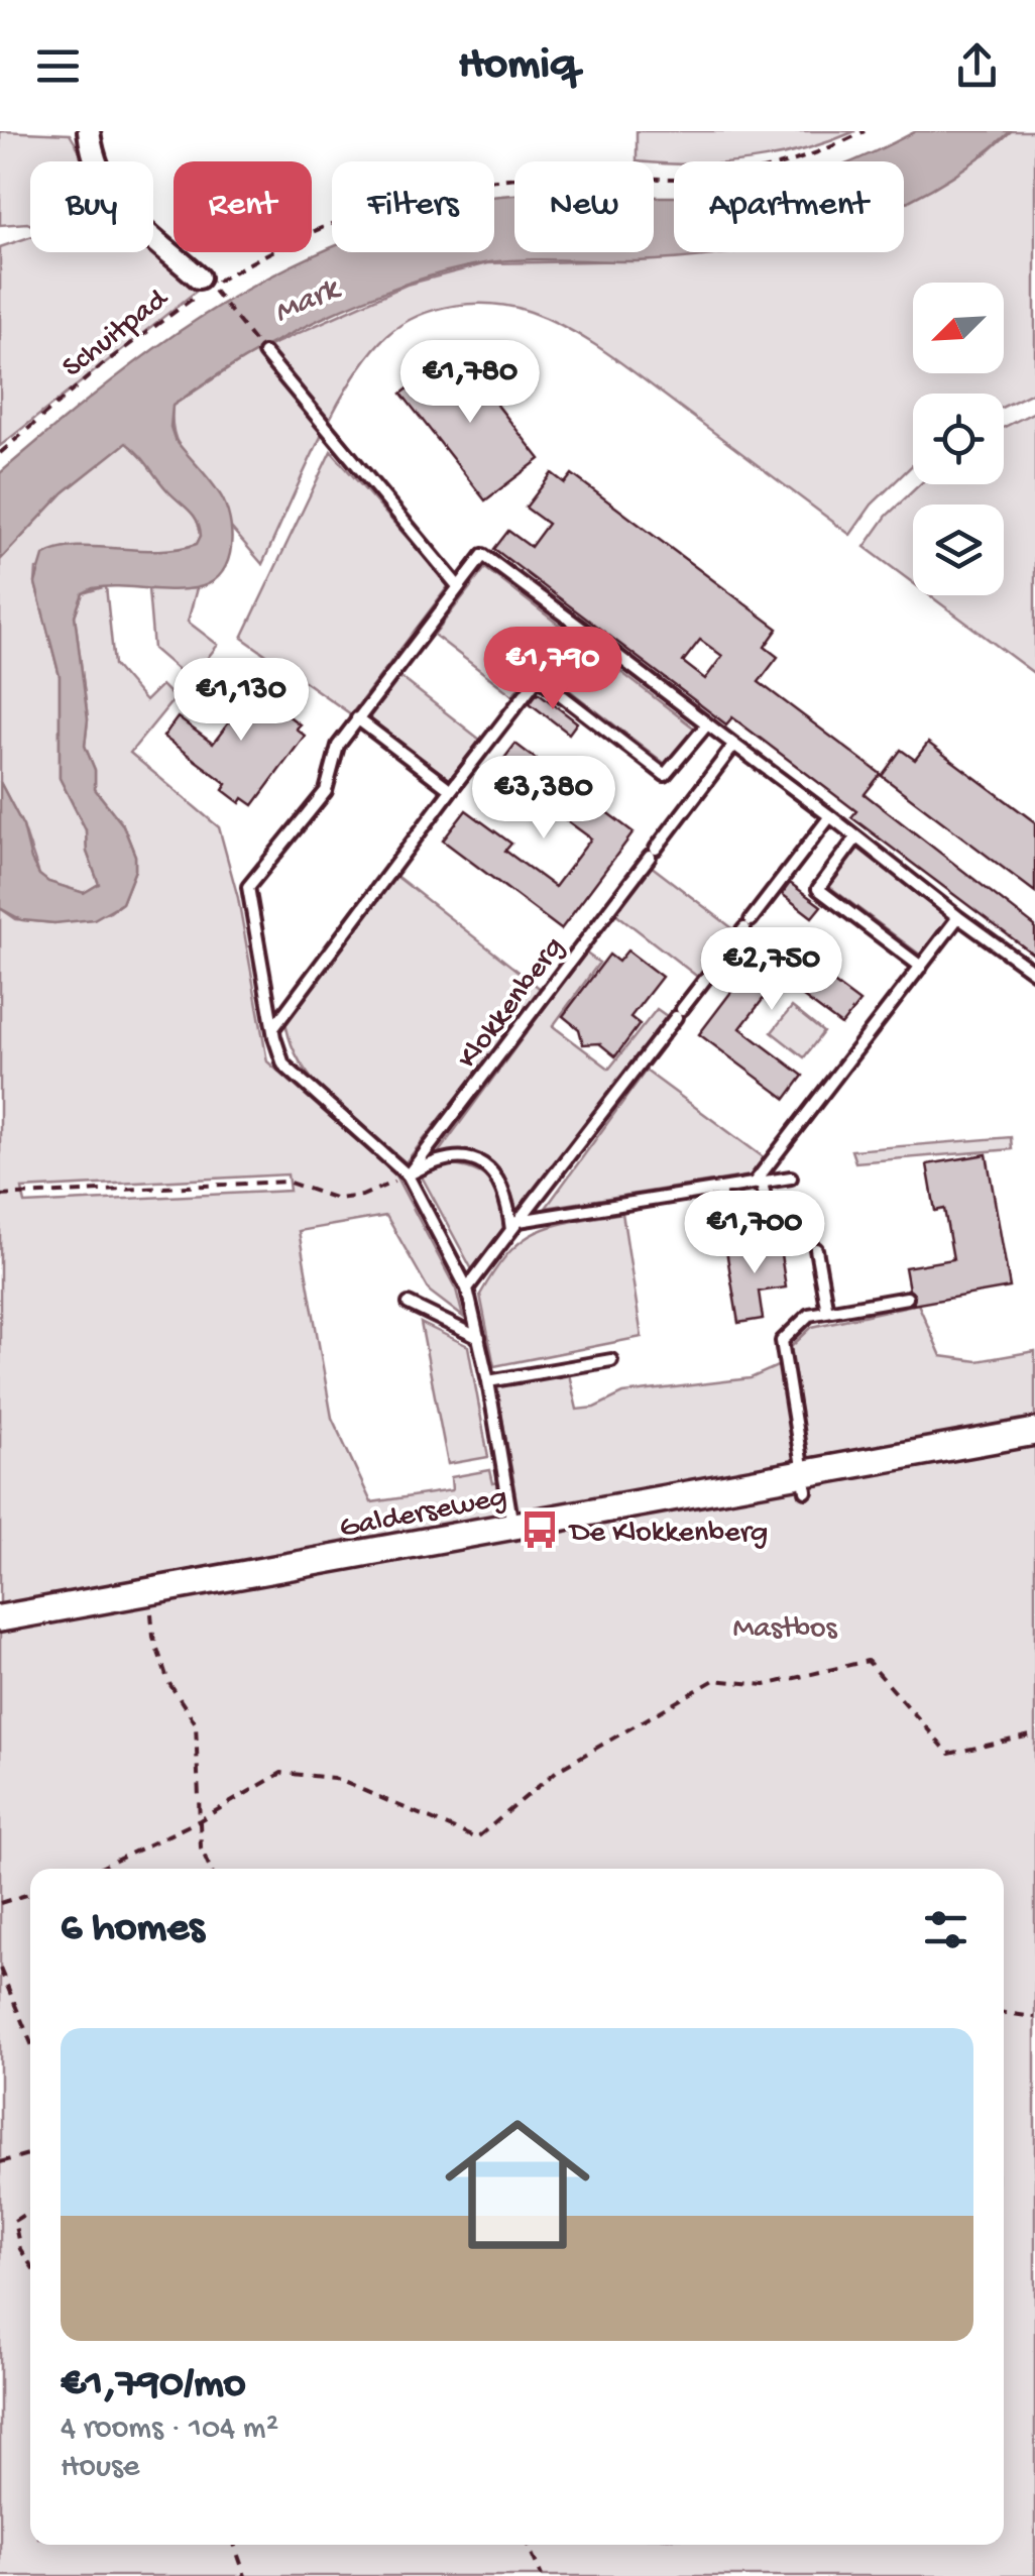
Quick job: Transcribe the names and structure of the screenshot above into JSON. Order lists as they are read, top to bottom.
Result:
{
  "streets": {
    "street": ["Galderseweg"],
    "lane": ["Klokkenberg"],
    "path": ["Schuitpad"]
  },
  "water": ["Mark"],
  "parks": ["Mastbos"],
  "places": {
    "bus stop": ["De Klokkenberg"]
  },
  "north": "bottom left",
  "page": {
    "header": "Homiq",
    "chip": [
      "Buy",
      "Rent",
      "Filters",
      "New",
      "Apartment"
    ],
    "price": [
      "€1,780",
      "€1,790",
      "€1,130",
      "€3,380",
      "€2,750",
      "€1,700"
    ],
    "heading": "6 homes",
    "list": [
      {
        "name": "€1,790/mo",
        "note": "4 rooms · 104 m² · House"
      }
    ]
  }
}
